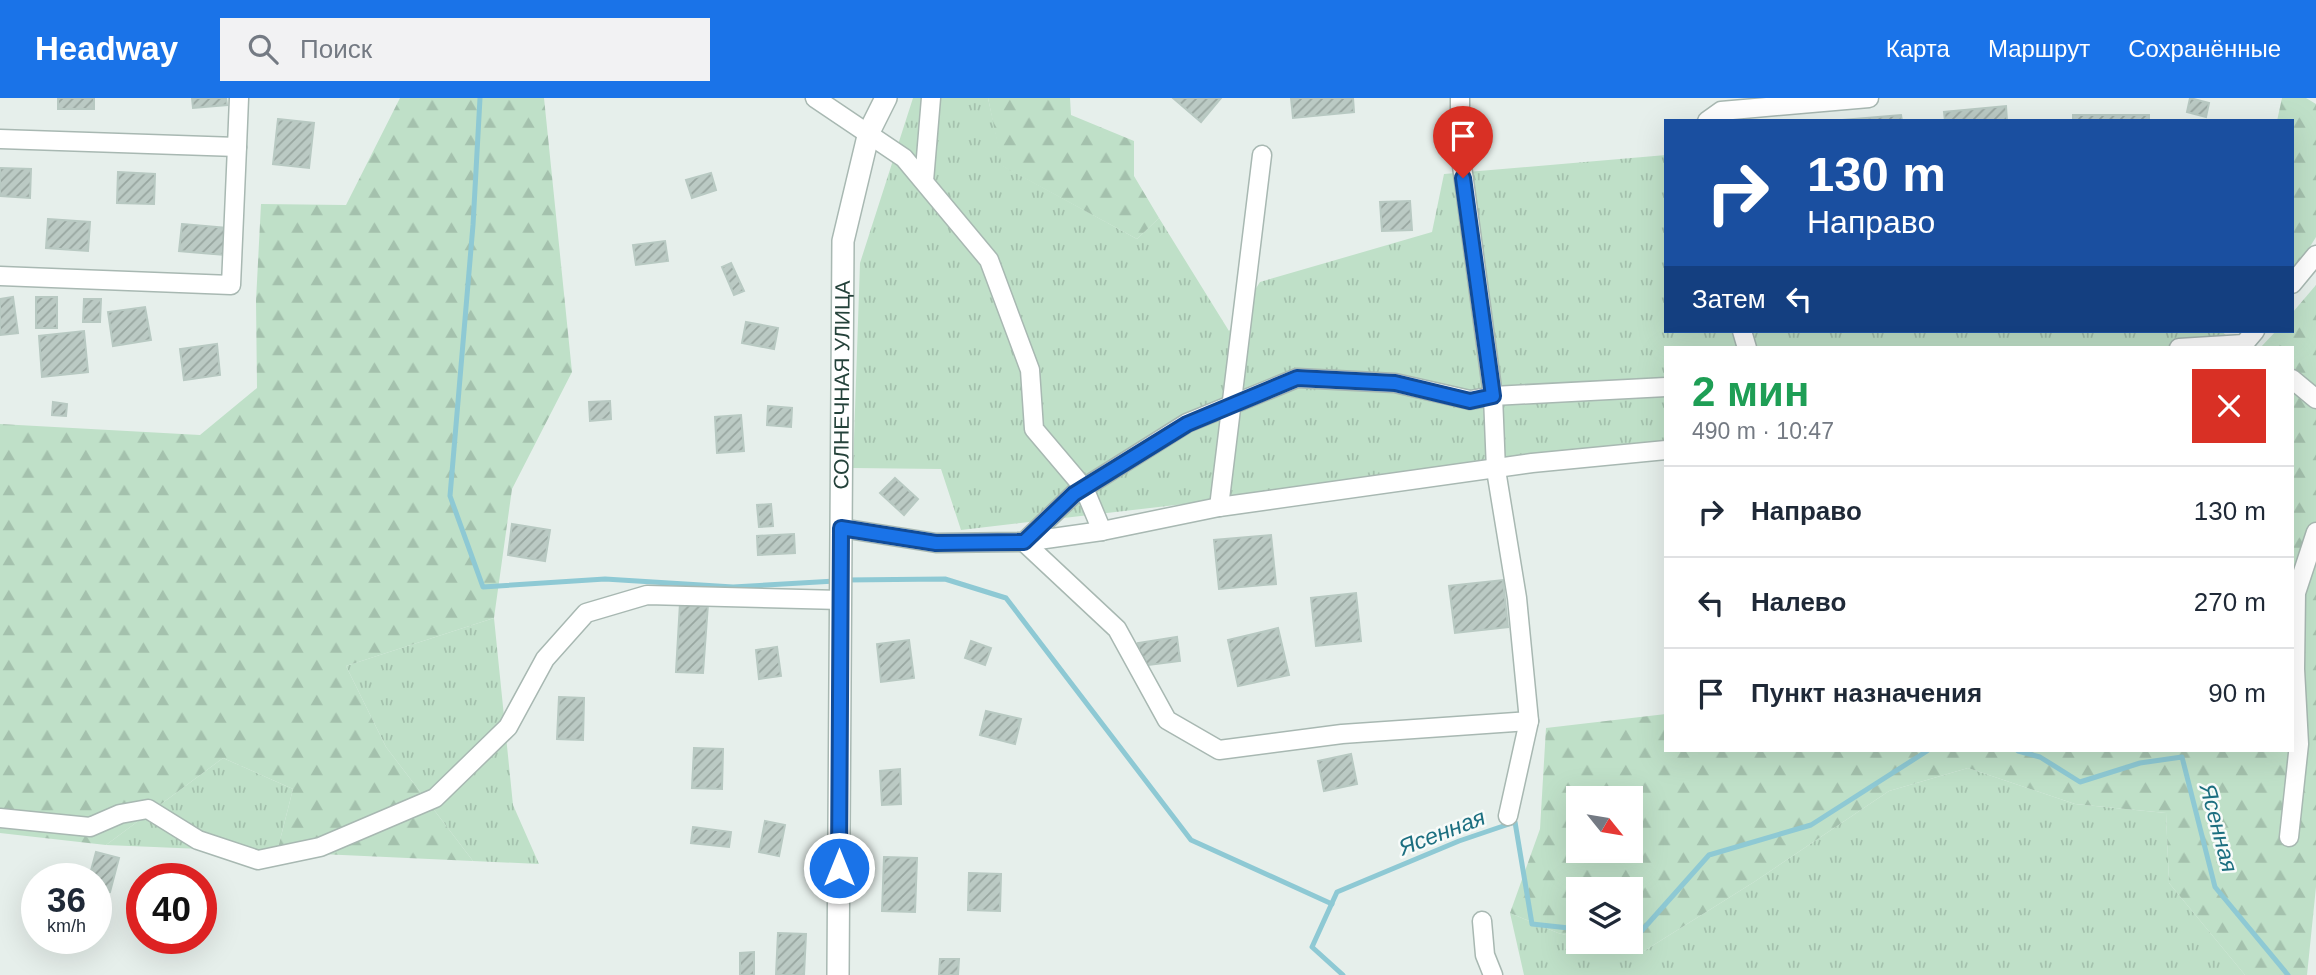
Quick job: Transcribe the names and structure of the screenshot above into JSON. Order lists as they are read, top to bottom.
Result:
{
  "streets": {
    "street": ["СОЛНЕЧНАЯ УЛИЦА"]
  },
  "water": ["Ясенная"],
  "north": "bottom right",
  "page": {
    "header": "Headway",
    "search": "Поиск",
    "nav": ["Карта", "Маршрут", "Сохранённые"],
    "turn": ["130 m", "Направо"],
    "then": "Затем",
    "heading": ["2 мин", "490 m · 10:47"],
    "list": [
      {
        "name": "Направо",
        "value": "130 m"
      },
      {
        "name": "Налево",
        "value": "270 m"
      },
      {
        "name": "Пункт назначения",
        "value": "90 m"
      }
    ],
    "speed": "36 km/h",
    "limit": "40"
  }
}
